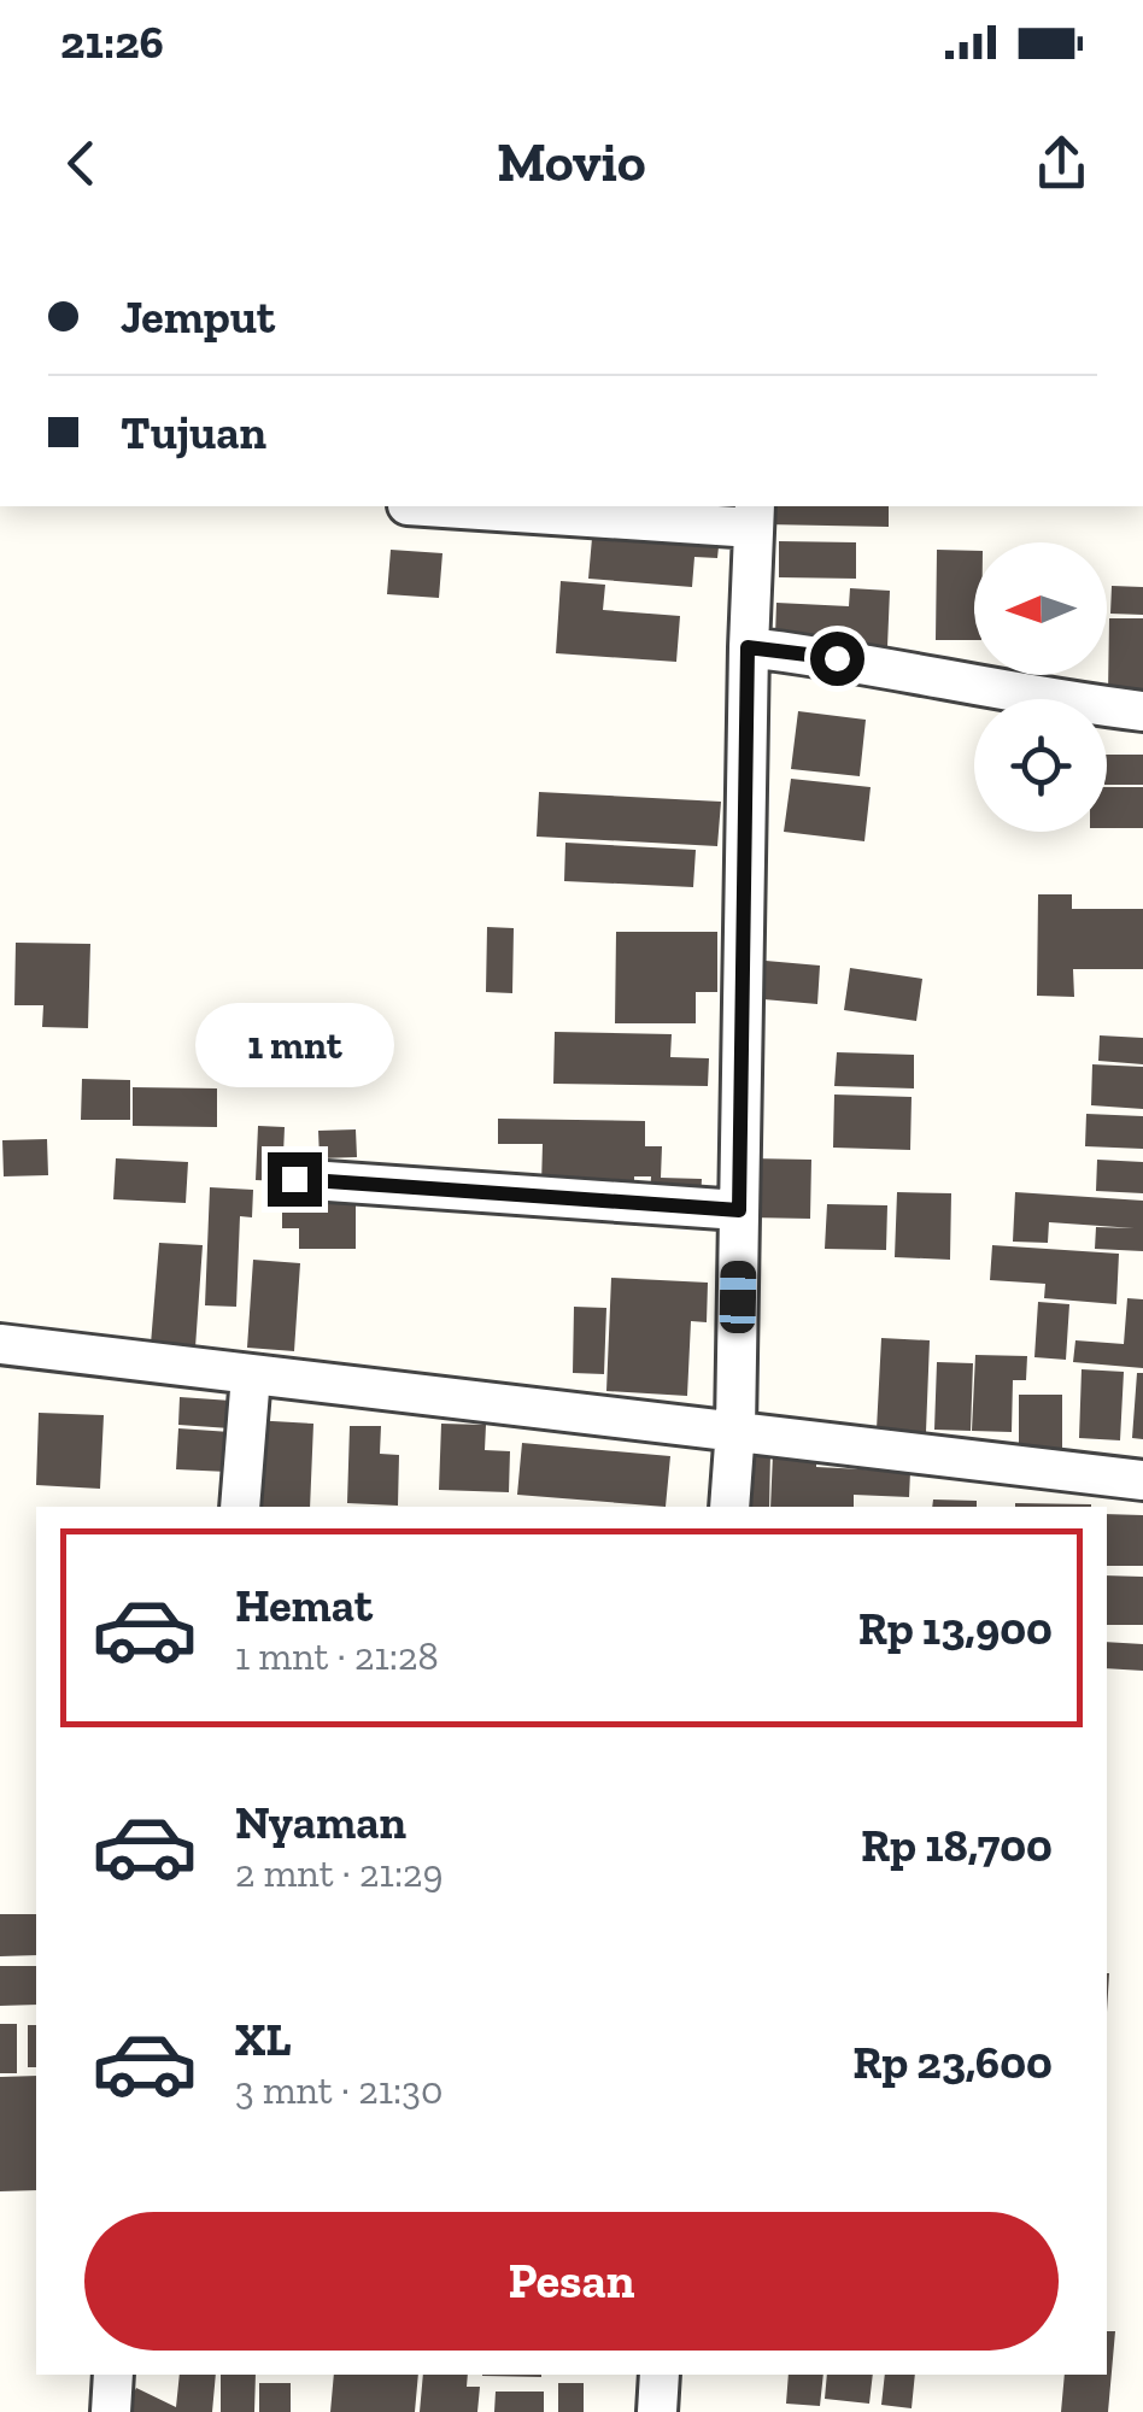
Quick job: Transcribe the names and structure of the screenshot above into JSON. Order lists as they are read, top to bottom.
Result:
{
  "north": "left",
  "page": {
    "status": "21:26",
    "header": "Movio",
    "banner": ["Jemput", "Tujuan"],
    "bubble": "1 mnt",
    "list": [
      {
        "name": "Hemat",
        "note": "1 mnt · 21:28",
        "value": "Rp 13,900"
      },
      {
        "name": "Nyaman",
        "note": "2 mnt · 21:29",
        "value": "Rp 18,700"
      },
      {
        "name": "XL",
        "note": "3 mnt · 21:30",
        "value": "Rp 23,600"
      }
    ],
    "buttons": "Pesan"
  }
}
